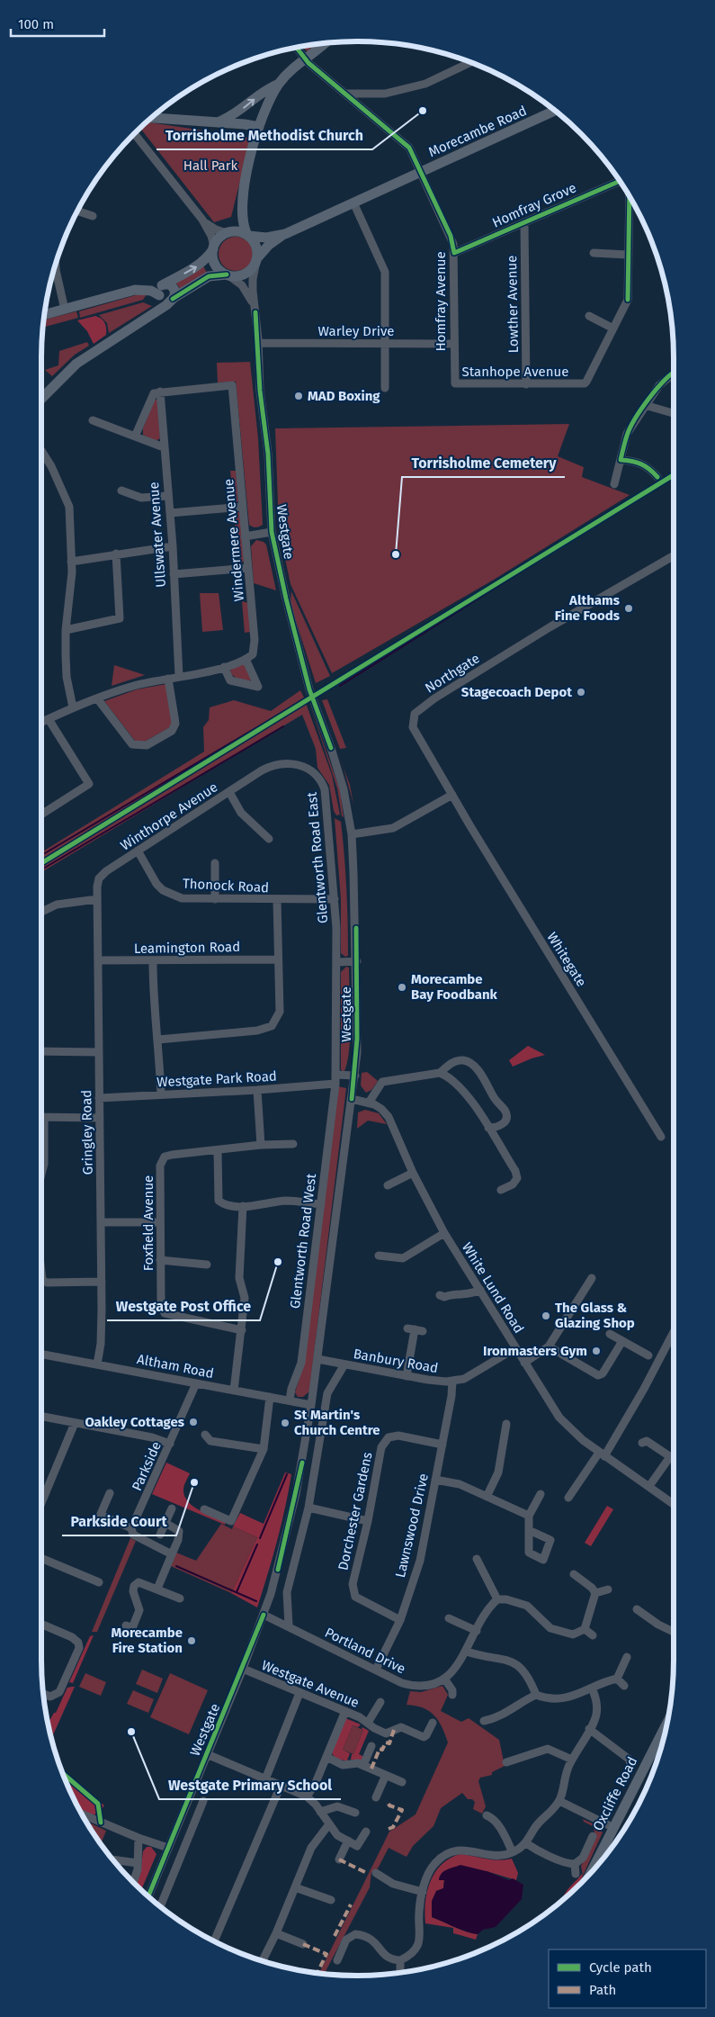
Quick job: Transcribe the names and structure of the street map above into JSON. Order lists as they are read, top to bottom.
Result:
{
  "streets": {
    "main road": ["Morecambe Road", "Oxcliffe Road"],
    "street": [
      "Homfray Grove",
      "Homfray Avenue",
      "Lowther Avenue",
      "Warley Drive",
      "Stanhope Avenue",
      "Westgate",
      "Ullswater Avenue",
      "Windermere Avenue",
      "Northgate",
      "Winthorpe Avenue",
      "Glentworth Road East",
      "Thonock Road",
      "Leamington Road",
      "Whitegate",
      "Westgate Park Road",
      "Gringley Road",
      "Foxfield Avenue",
      "Glentworth Road West",
      "White Lund Road",
      "Banbury Road",
      "Altham Road",
      "Parkside",
      "Dorchester Gardens",
      "Lawnswood Drive",
      "Portland Drive",
      "Westgate Avenue"
    ]
  },
  "crossings": [
    ["Morecambe Road", "Homfray Avenue"],
    ["Morecambe Road", "Westgate"],
    ["Homfray Grove", "Homfray Avenue"],
    ["Homfray Grove", "Lowther Avenue"],
    ["Homfray Avenue", "Warley Drive"],
    ["Homfray Avenue", "Stanhope Avenue"],
    ["Lowther Avenue", "Stanhope Avenue"],
    ["Warley Drive", "Westgate"],
    ["Westgate", "Westgate Park Road"],
    ["Westgate", "White Lund Road"],
    ["Westgate", "Banbury Road"],
    ["Westgate", "Altham Road"],
    ["Westgate", "Portland Drive"],
    ["Westgate", "Westgate Avenue"],
    ["Ullswater Avenue", "Windermere Avenue"],
    ["Northgate", "Whitegate"],
    ["Winthorpe Avenue", "Glentworth Road East"],
    ["Winthorpe Avenue", "Thonock Road"],
    ["Winthorpe Avenue", "Gringley Road"],
    ["Glentworth Road East", "Thonock Road"],
    ["Glentworth Road East", "Westgate Park Road"],
    ["Glentworth Road East", "Glentworth Road West"],
    ["Leamington Road", "Gringley Road"],
    ["Westgate Park Road", "Gringley Road"],
    ["Westgate Park Road", "Glentworth Road West"],
    ["Gringley Road", "Altham Road"],
    ["Glentworth Road West", "Altham Road"],
    ["White Lund Road", "Banbury Road"],
    ["Banbury Road", "Lawnswood Drive"],
    ["Altham Road", "Parkside"],
    ["Dorchester Gardens", "Lawnswood Drive"],
    ["Lawnswood Drive", "Portland Drive"]
  ],
  "parks": ["Hall Park"],
  "places": [
    "Torrisholme Methodist Church",
    "MAD Boxing",
    "Torrisholme Cemetery",
    "Althams Fine Foods",
    "Stagecoach Depot",
    "Morecambe Bay Foodbank",
    "Westgate Post Office",
    "The Glass & Glazing Shop",
    "Ironmasters Gym",
    "Oakley Cottages",
    "St Martin's Church Centre",
    "Parkside Court",
    "Morecambe Fire Station",
    "Westgate Primary School"
  ],
  "legend": ["Cycle path", "Path"],
  "scale_bar": "100 m"
}
